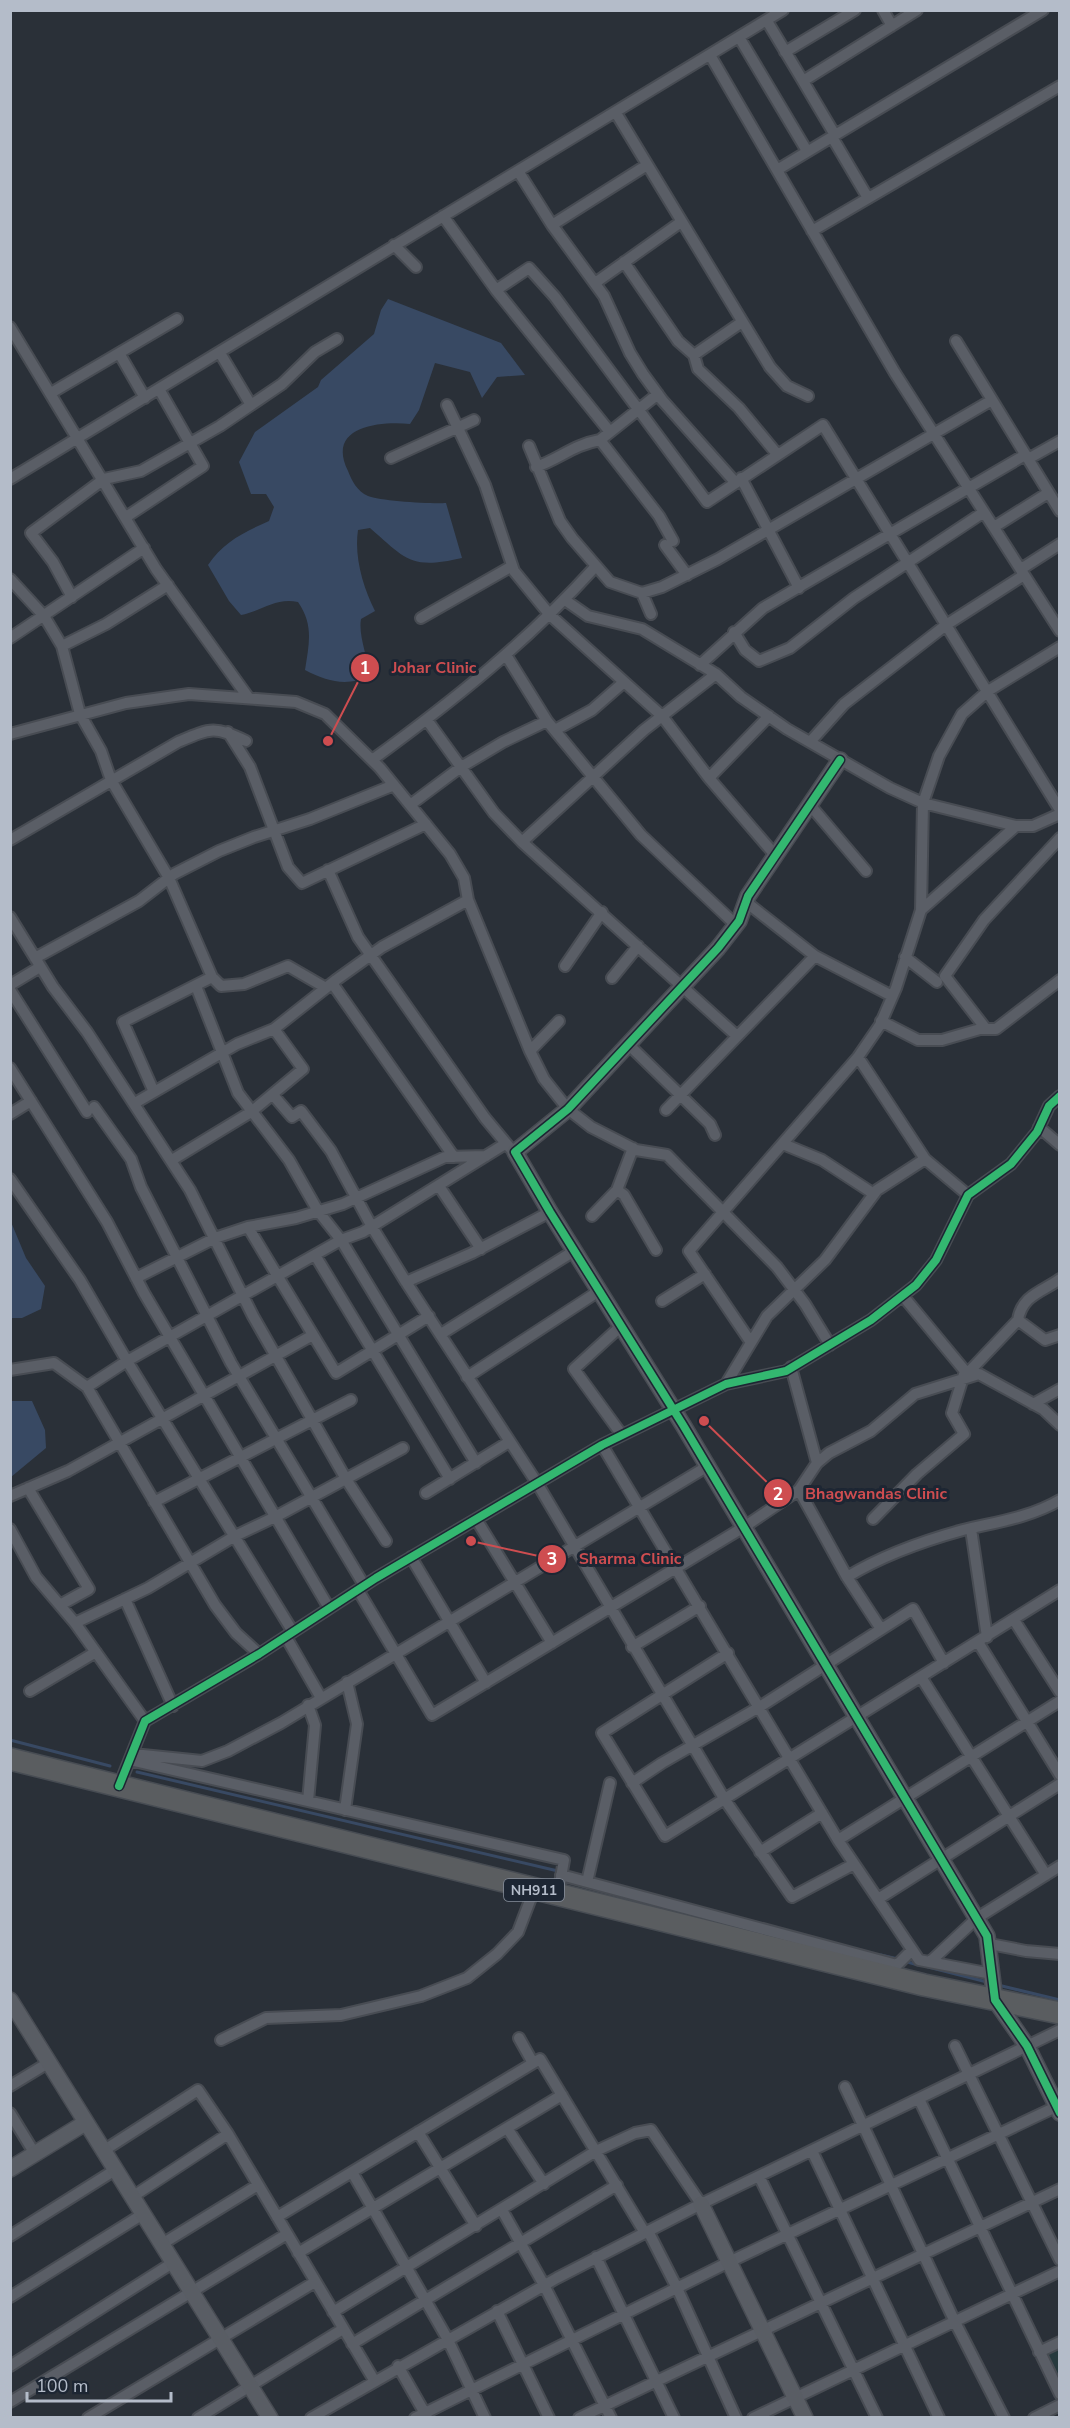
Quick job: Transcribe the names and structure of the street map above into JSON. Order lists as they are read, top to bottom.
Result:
{
  "streets": {
    "highway": ["NH911"]
  },
  "places": ["Johar Clinic", "Bhagwandas Clinic", "Sharma Clinic"],
  "scale_bar": "100 m"
}
